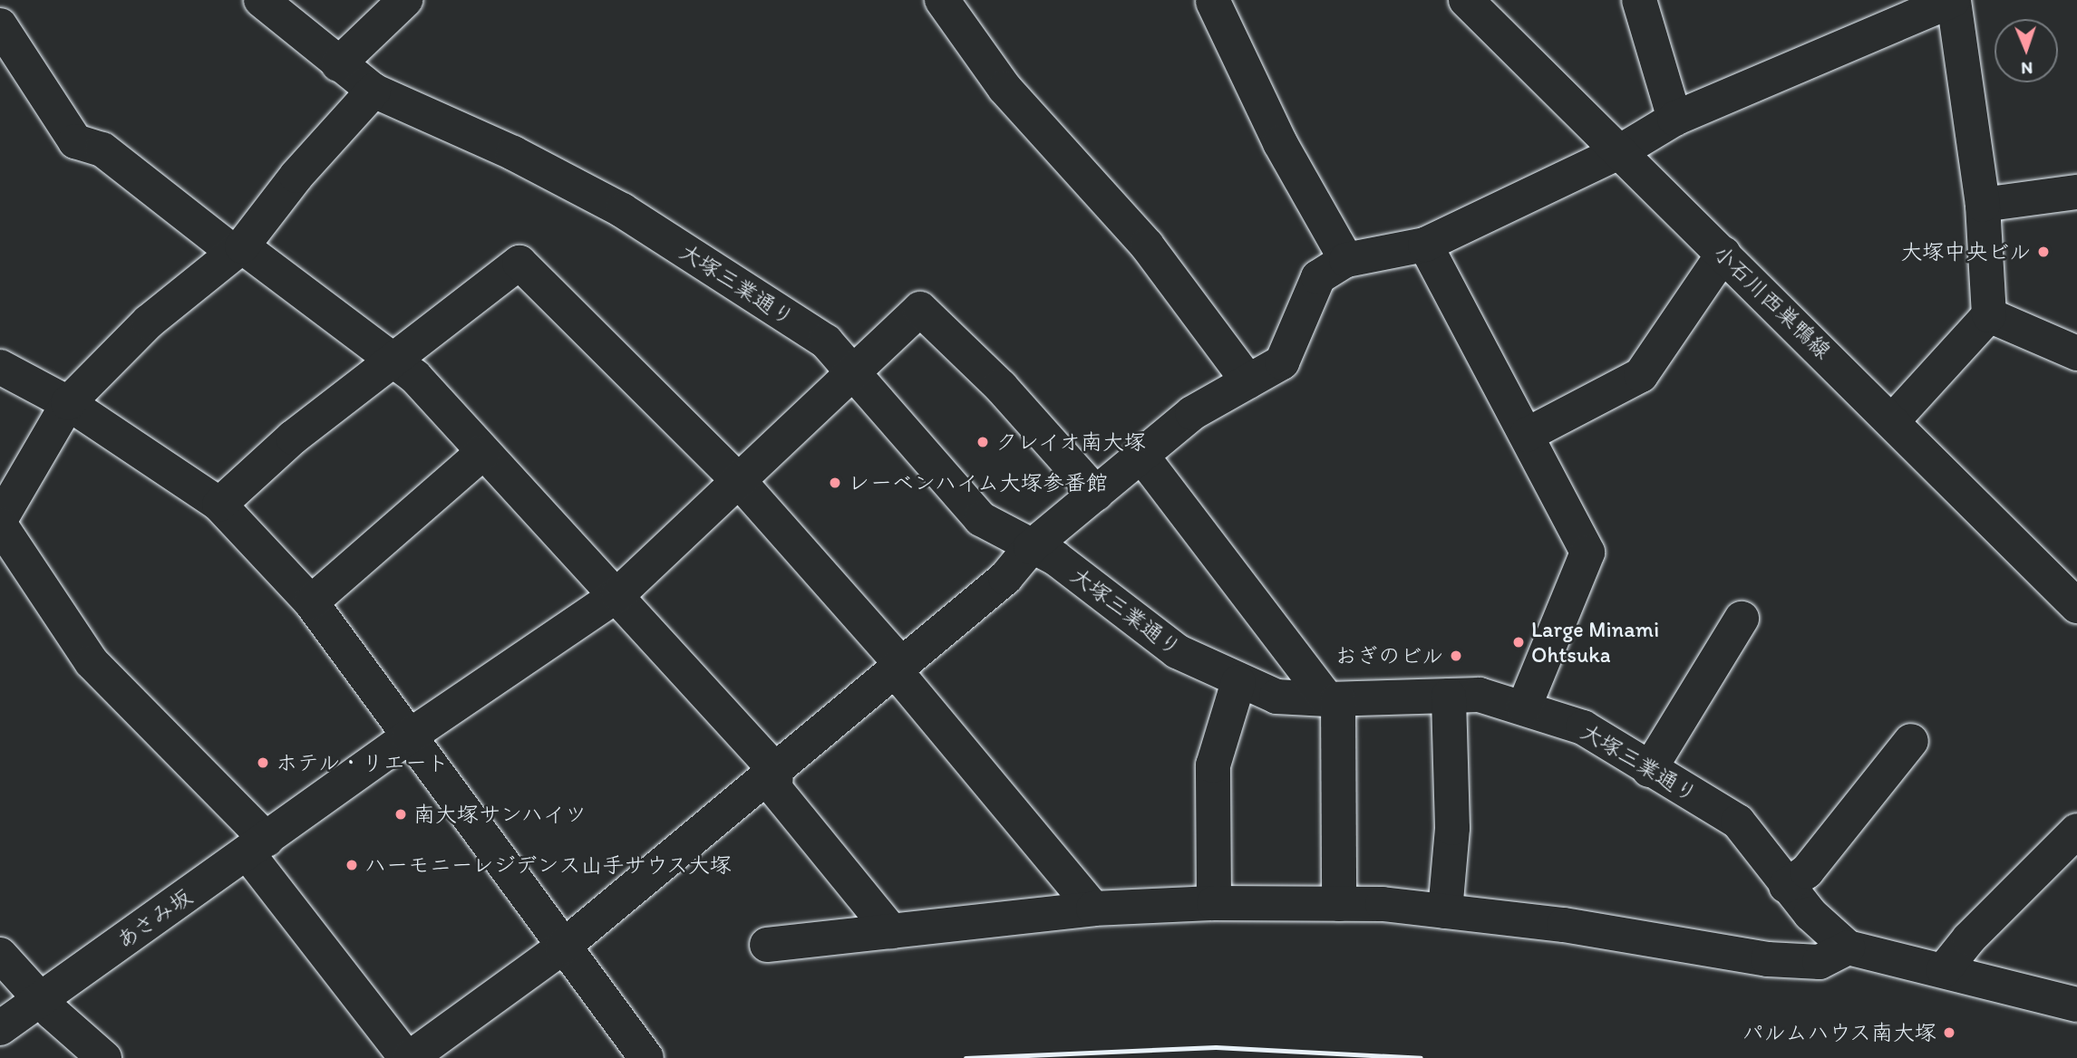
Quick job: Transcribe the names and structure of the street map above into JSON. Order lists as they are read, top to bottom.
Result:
{
  "streets": {
    "street": ["大塚三業通り", "小石川西巣鴨線", "あさみ坂"]
  },
  "crossings": [
    ["大塚三業通り", "あさみ坂"]
  ],
  "places": [
    "大塚中央ビル",
    "クレイオ南大塚",
    "レーベンハイム大塚参番館",
    "Large Minami Ohtsuka",
    "おぎのビル",
    "ホテル・リエート",
    "南大塚サンハイツ",
    "ハーモニーレジデンス山手サウス大塚",
    "パルムハウス南大塚"
  ],
  "north": "bottom"
}
